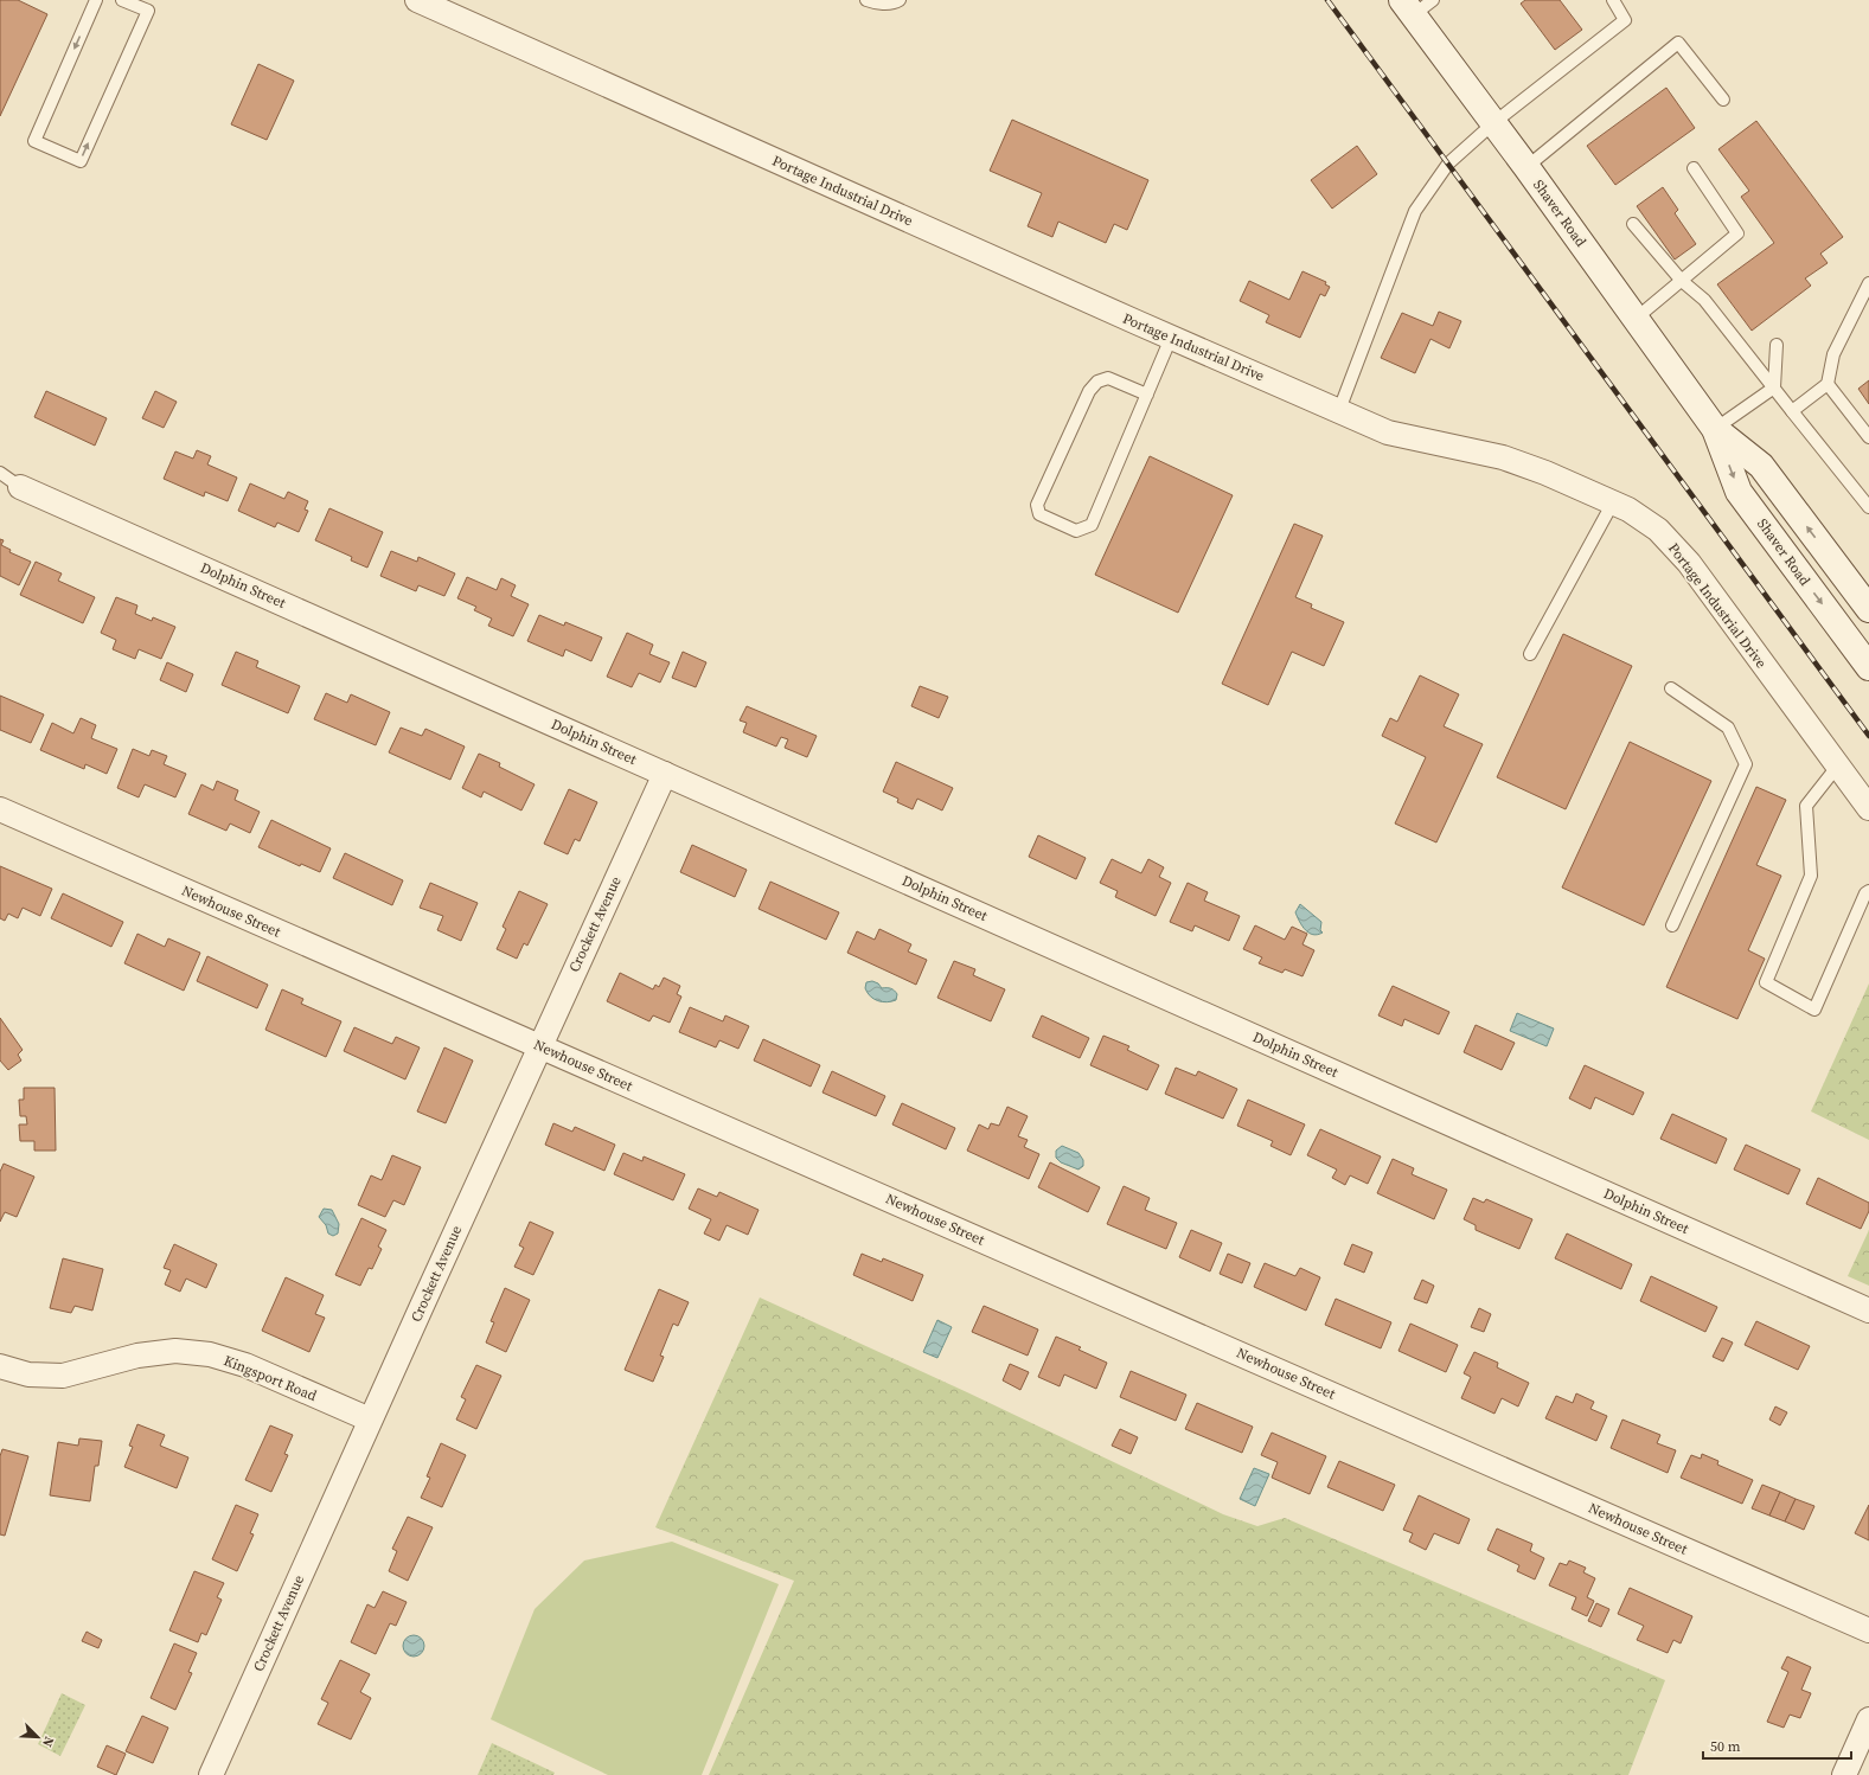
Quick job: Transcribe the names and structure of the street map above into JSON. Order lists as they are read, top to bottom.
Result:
{
  "streets": {
    "main road": ["Shaver Road"],
    "street": [
      "Portage Industrial Drive",
      "Dolphin Street",
      "Newhouse Street",
      "Crockett Avenue",
      "Kingsport Road"
    ]
  },
  "crossings": [
    ["Dolphin Street", "Crockett Avenue"],
    ["Newhouse Street", "Crockett Avenue"],
    ["Crockett Avenue", "Kingsport Road"]
  ],
  "scale_bar": "50 m",
  "north": "bottom right"
}
